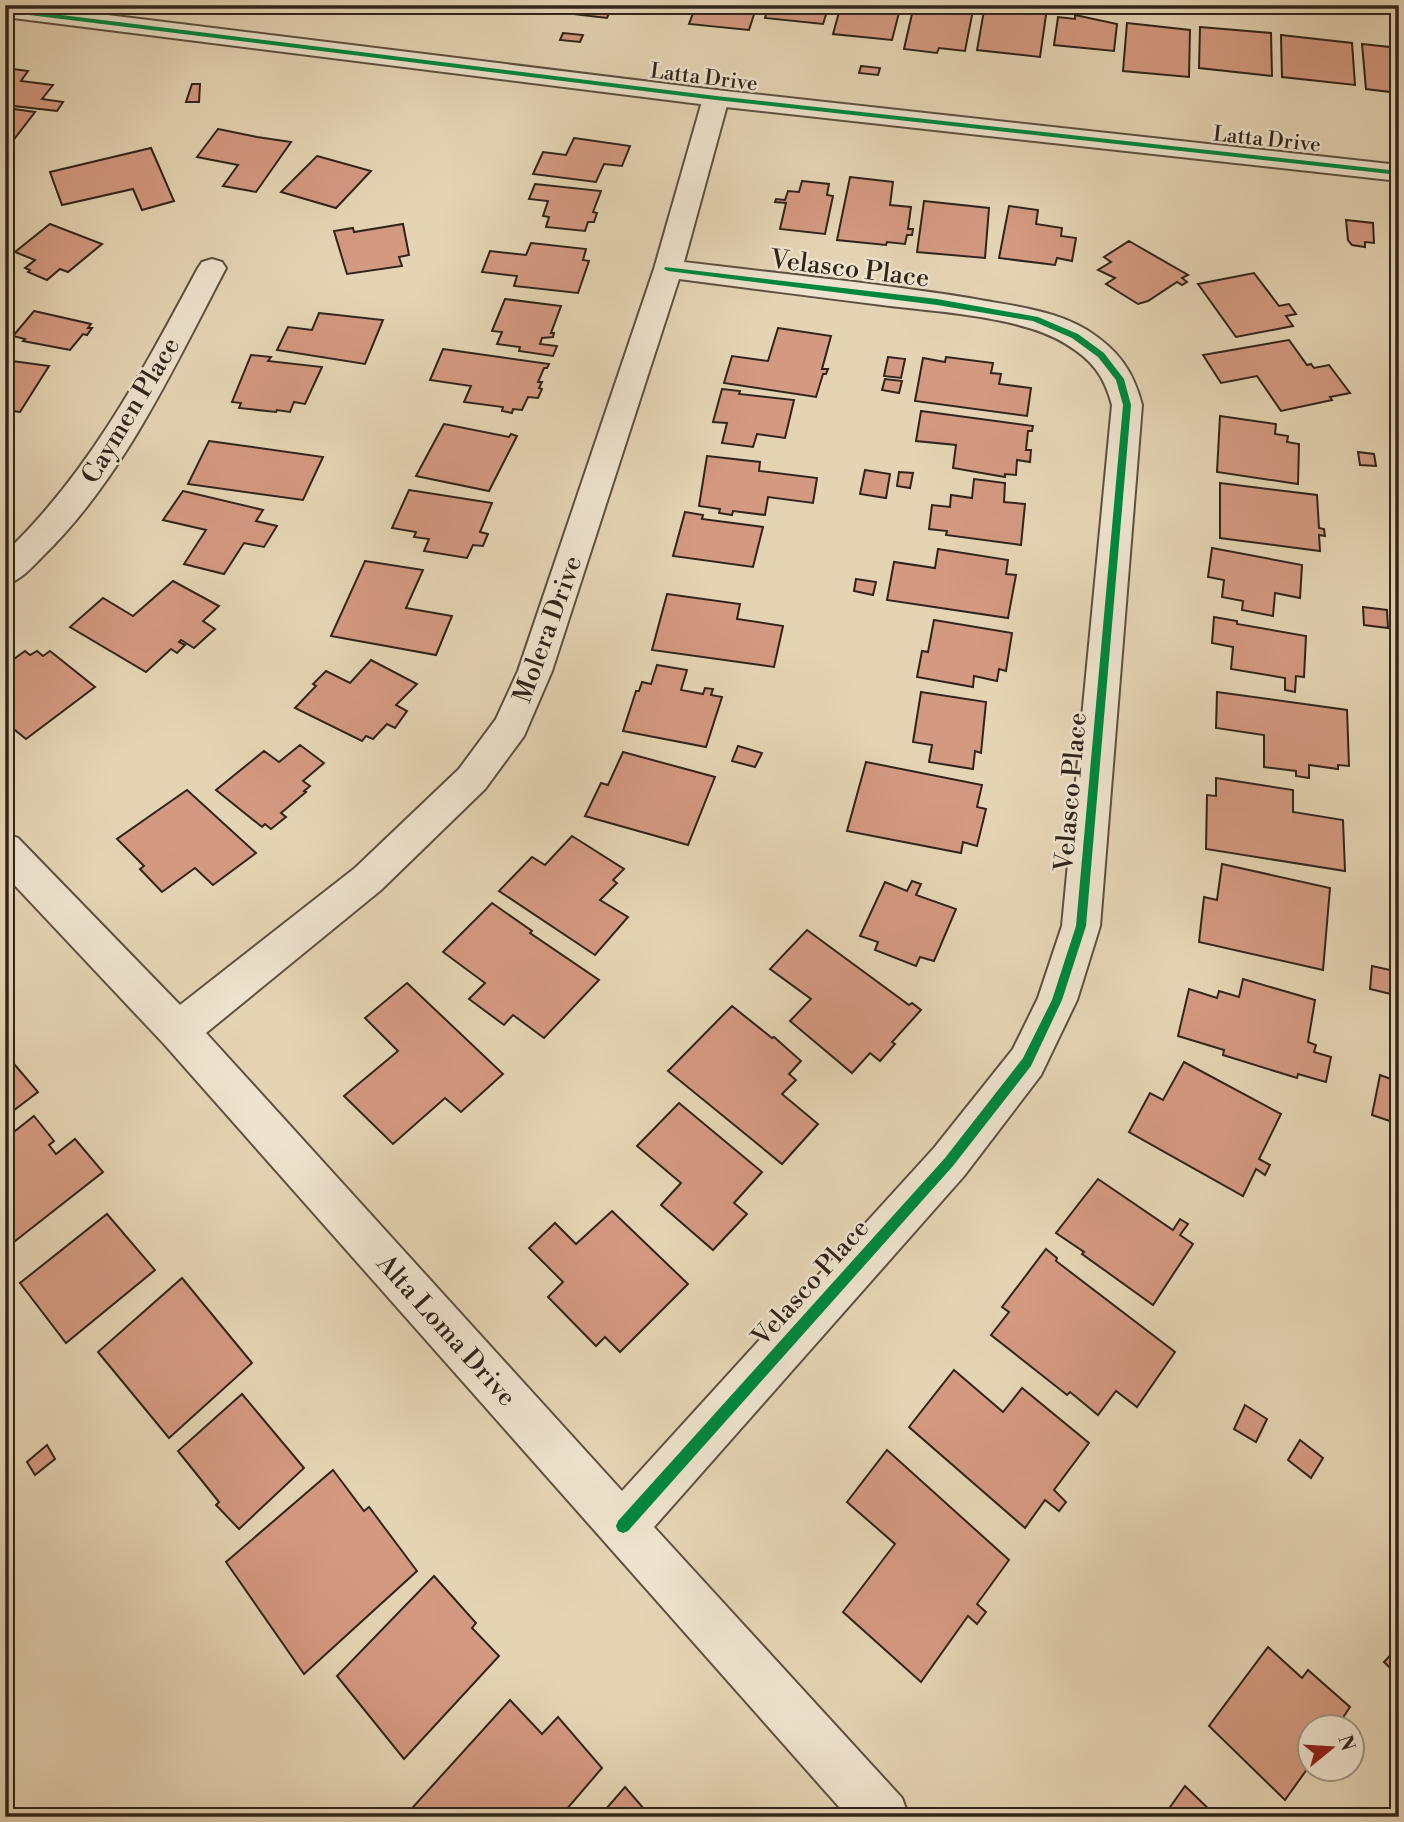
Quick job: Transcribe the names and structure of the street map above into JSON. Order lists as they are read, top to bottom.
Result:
{
  "streets": {
    "street": [
      "Latta Drive",
      "Velasco Place",
      "Caymen Place",
      "Molera Drive",
      "Alta Loma Drive"
    ]
  },
  "crossings": [
    ["Latta Drive", "Molera Drive"],
    ["Velasco Place", "Molera Drive"],
    ["Velasco Place", "Alta Loma Drive"],
    ["Molera Drive", "Alta Loma Drive"]
  ],
  "north": "right"
}
